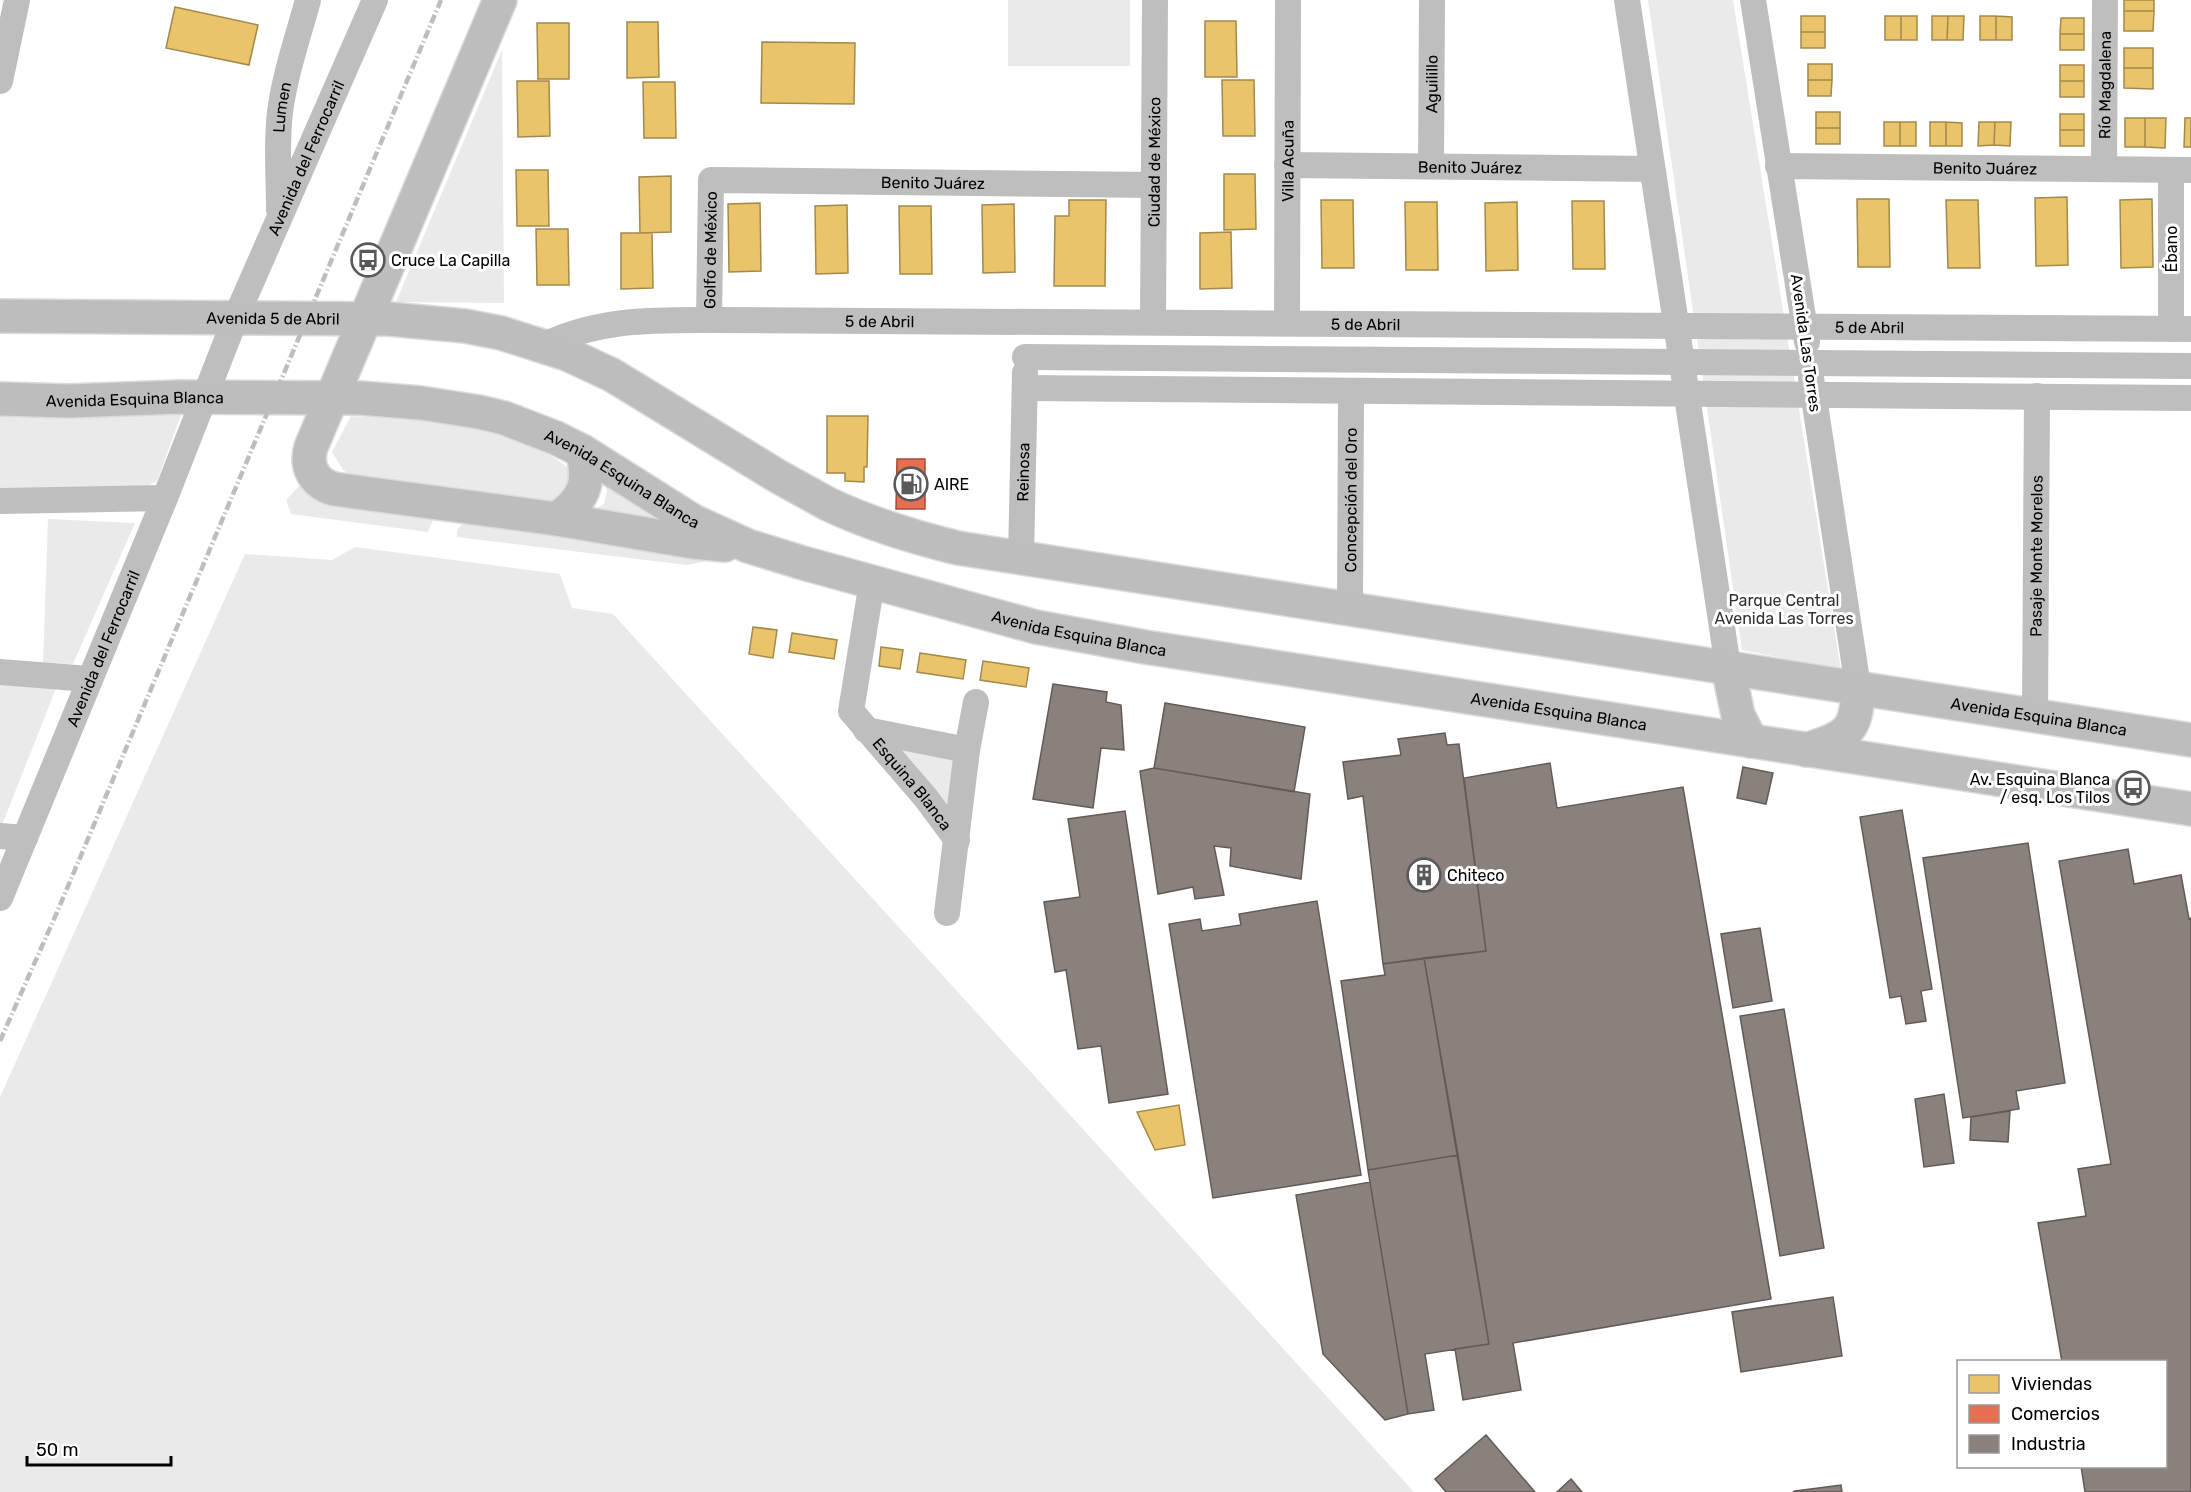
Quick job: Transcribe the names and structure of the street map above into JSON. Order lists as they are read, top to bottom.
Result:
{
  "streets": {
    "main road": ["Avenida 5 de Abril", "Avenida Esquina Blanca"],
    "street": [
      "Aguilillo",
      "Río Magdalena",
      "Lumen",
      "Avenida del Ferrocarril",
      "Ciudad de México",
      "Villa Acuña",
      "Benito Juárez",
      "Ébano",
      "Golfo de México",
      "5 de Abril",
      "Avenida Las Torres",
      "Reinosa",
      "Concepción del Oro",
      "Pasaje Monte Morelos",
      "Esquina Blanca"
    ]
  },
  "crossings": [
    ["Aguilillo", "Benito Juárez"],
    ["Río Magdalena", "Benito Juárez"],
    ["Lumen", "Avenida del Ferrocarril"],
    ["Avenida del Ferrocarril", "Avenida 5 de Abril"],
    ["Avenida del Ferrocarril", "Avenida Esquina Blanca"],
    ["Ciudad de México", "Benito Juárez"],
    ["Ciudad de México", "5 de Abril"],
    ["Villa Acuña", "Benito Juárez"],
    ["Villa Acuña", "5 de Abril"],
    ["Benito Juárez", "Ébano"],
    ["Benito Juárez", "Golfo de México"],
    ["Benito Juárez", "Avenida Las Torres"],
    ["Ébano", "5 de Abril"],
    ["Golfo de México", "5 de Abril"],
    ["Avenida 5 de Abril", "5 de Abril"],
    ["Avenida 5 de Abril", "Avenida Esquina Blanca"],
    ["5 de Abril", "Avenida Las Torres"],
    ["5 de Abril", "Avenida Esquina Blanca"],
    ["5 de Abril", "Reinosa"],
    ["Avenida Las Torres", "Avenida Esquina Blanca"],
    ["Avenida Esquina Blanca", "Reinosa"],
    ["Avenida Esquina Blanca", "Concepción del Oro"],
    ["Avenida Esquina Blanca", "Pasaje Monte Morelos"],
    ["Avenida Esquina Blanca", "Esquina Blanca"]
  ],
  "parks": ["Parque Central Avenida Las Torres"],
  "places": {
    "bus stop": ["Cruce La Capilla", "Av. Esquina Blanca / esq. Los Tilos"],
    "fuel station": ["AIRE"],
    "building": ["Chiteco"]
  },
  "legend": ["Viviendas", "Comercios", "Industria"],
  "scale_bar": "50 m"
}
